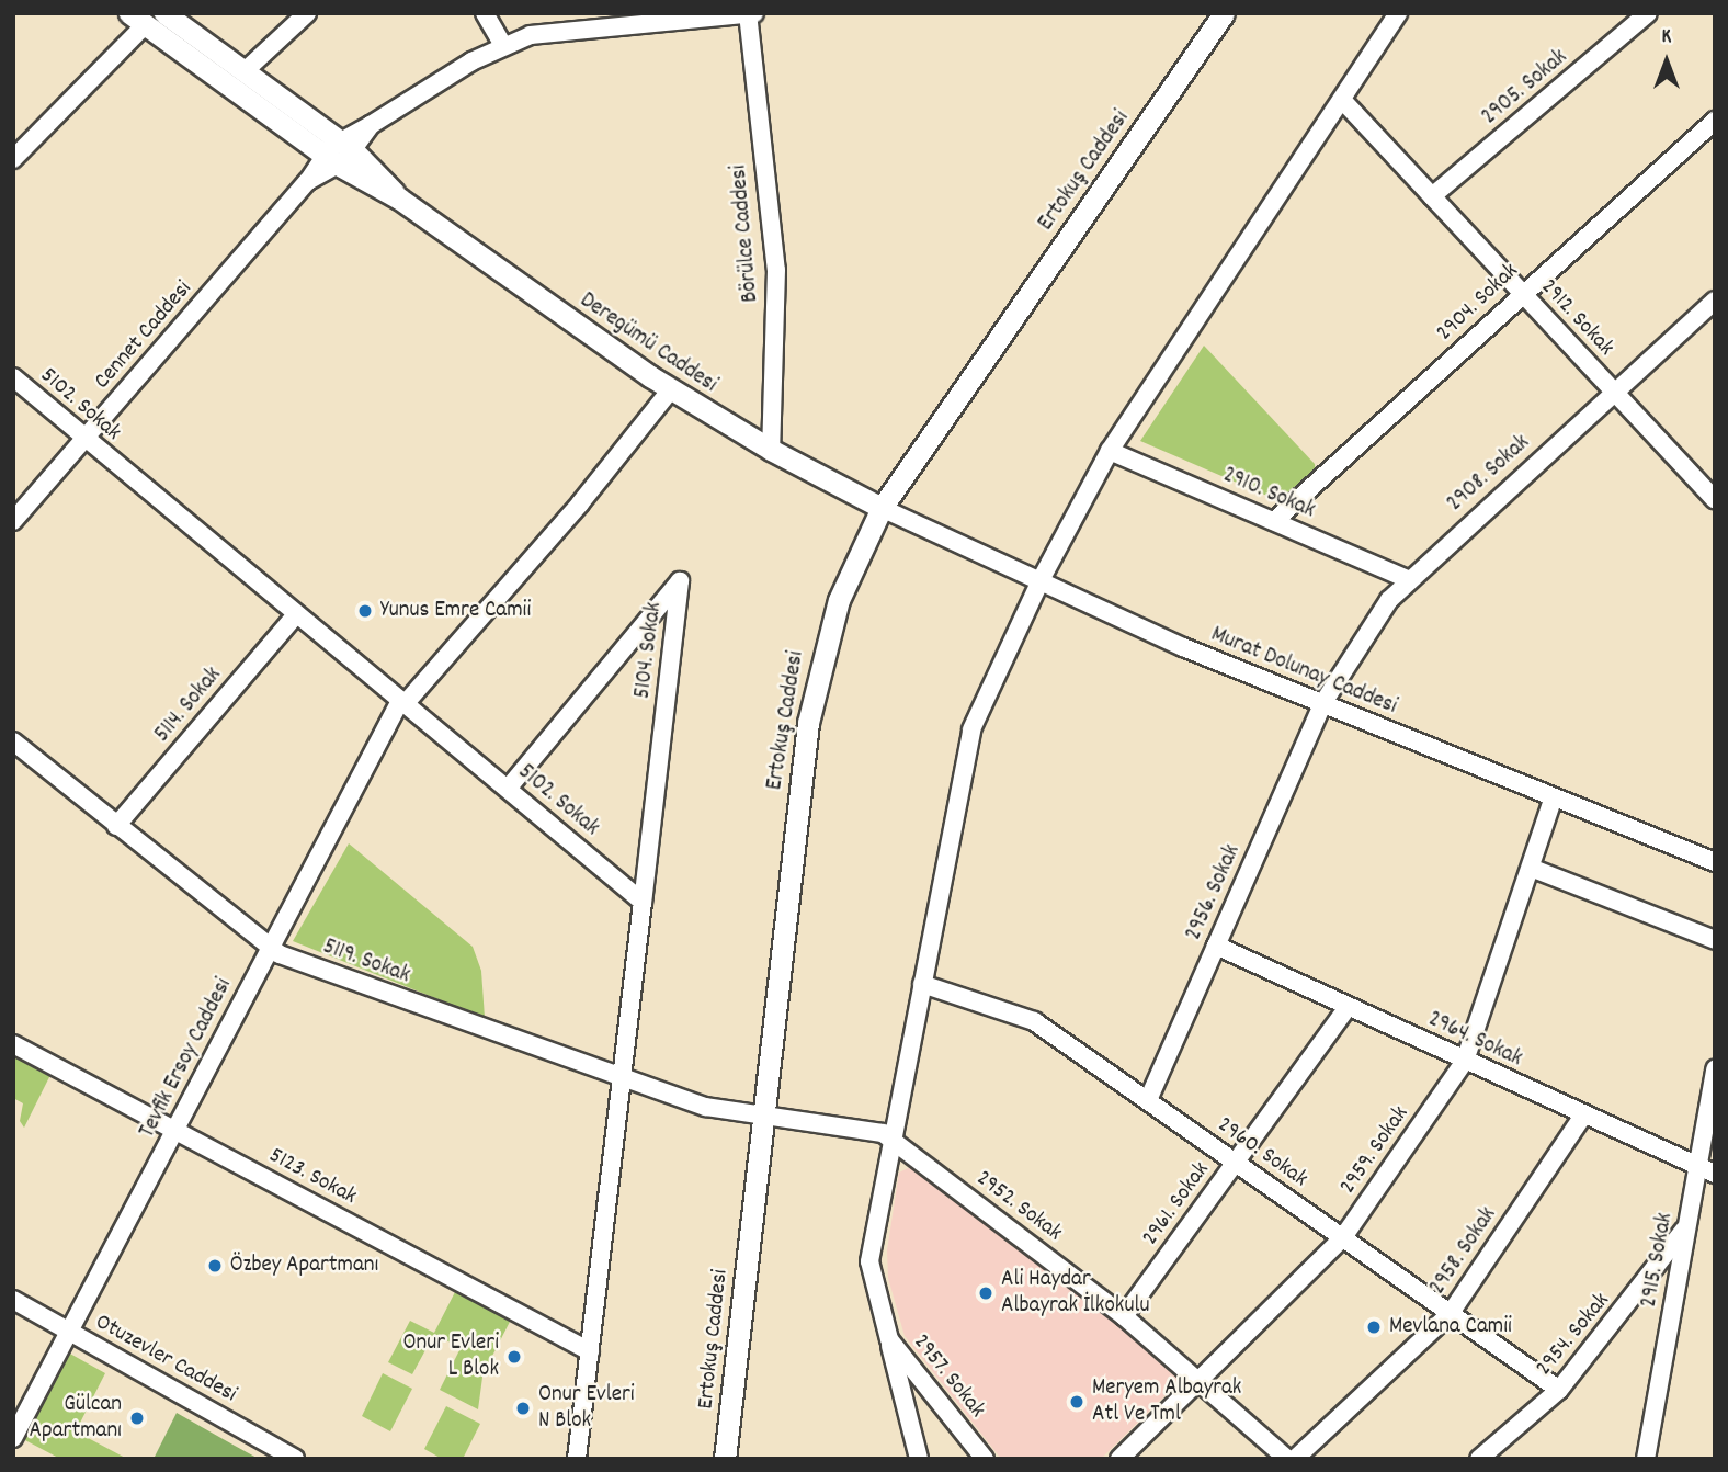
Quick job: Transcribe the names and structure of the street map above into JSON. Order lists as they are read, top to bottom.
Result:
{
  "streets": {
    "main road": ["Ertokuş Caddesi", "Deregümü Caddesi"],
    "street": [
      "2905. Sokak",
      "Börülce Caddesi",
      "2904. Sokak",
      "2912. Sokak",
      "Cennet Caddesi",
      "5102. Sokak",
      "2908. Sokak",
      "2910. Sokak",
      "5104. Sokak",
      "Murat Dolunay Caddesi",
      "5114. Sokak",
      "2956. Sokak",
      "5119. Sokak",
      "2964. Sokak",
      "Tevfik Ersoy Caddesi",
      "2959. Sokak",
      "2960. Sokak",
      "5123. Sokak",
      "2961. Sokak",
      "2952. Sokak",
      "2958. Sokak",
      "2915. Sokak",
      "2954. Sokak",
      "Otuzevler Caddesi",
      "2957. Sokak"
    ]
  },
  "crossings": [
    ["2905. Sokak", "2912. Sokak"],
    ["Ertokuş Caddesi", "Deregümü Caddesi"],
    ["Ertokuş Caddesi", "Murat Dolunay Caddesi"],
    ["Ertokuş Caddesi", "5119. Sokak"],
    ["Ertokuş Caddesi", "2952. Sokak"],
    ["Börülce Caddesi", "Cennet Caddesi"],
    ["Börülce Caddesi", "Deregümü Caddesi"],
    ["2904. Sokak", "2912. Sokak"],
    ["2904. Sokak", "2910. Sokak"],
    ["2912. Sokak", "2908. Sokak"],
    ["2912. Sokak", "2957. Sokak"],
    ["Cennet Caddesi", "Deregümü Caddesi"],
    ["Cennet Caddesi", "5102. Sokak"],
    ["Deregümü Caddesi", "Murat Dolunay Caddesi"],
    ["Deregümü Caddesi", "Tevfik Ersoy Caddesi"],
    ["5102. Sokak", "5104. Sokak"],
    ["5102. Sokak", "5114. Sokak"],
    ["5102. Sokak", "Tevfik Ersoy Caddesi"],
    ["2908. Sokak", "2910. Sokak"],
    ["2908. Sokak", "Murat Dolunay Caddesi"],
    ["2908. Sokak", "2956. Sokak"],
    ["2910. Sokak", "2957. Sokak"],
    ["Murat Dolunay Caddesi", "2956. Sokak"],
    ["Murat Dolunay Caddesi", "2959. Sokak"],
    ["Murat Dolunay Caddesi", "2957. Sokak"],
    ["5114. Sokak", "5119. Sokak"],
    ["2956. Sokak", "2964. Sokak"],
    ["2956. Sokak", "2960. Sokak"],
    ["5119. Sokak", "Tevfik Ersoy Caddesi"],
    ["5119. Sokak", "2952. Sokak"],
    ["2964. Sokak", "2959. Sokak"],
    ["2964. Sokak", "2961. Sokak"],
    ["2964. Sokak", "2958. Sokak"],
    ["2964. Sokak", "2915. Sokak"],
    ["Tevfik Ersoy Caddesi", "5123. Sokak"],
    ["Tevfik Ersoy Caddesi", "Otuzevler Caddesi"],
    ["2959. Sokak", "2960. Sokak"],
    ["2959. Sokak", "2952. Sokak"],
    ["2960. Sokak", "2961. Sokak"],
    ["2960. Sokak", "2958. Sokak"],
    ["2960. Sokak", "2954. Sokak"],
    ["2960. Sokak", "2957. Sokak"],
    ["2961. Sokak", "2952. Sokak"],
    ["2952. Sokak", "2957. Sokak"],
    ["2915. Sokak", "2954. Sokak"]
  ],
  "places": [
    "Yunus Emre Camii",
    "Özbey Apartmanı",
    "Ali Haydar Albayrak İlkokulu",
    "Mevlana Camii",
    "Onur Evleri L Blok",
    "Meryem Albayrak Atl Ve Tml",
    "Onur Evleri N Blok",
    "Gülcan Apartmanı"
  ],
  "north": "top"
}
